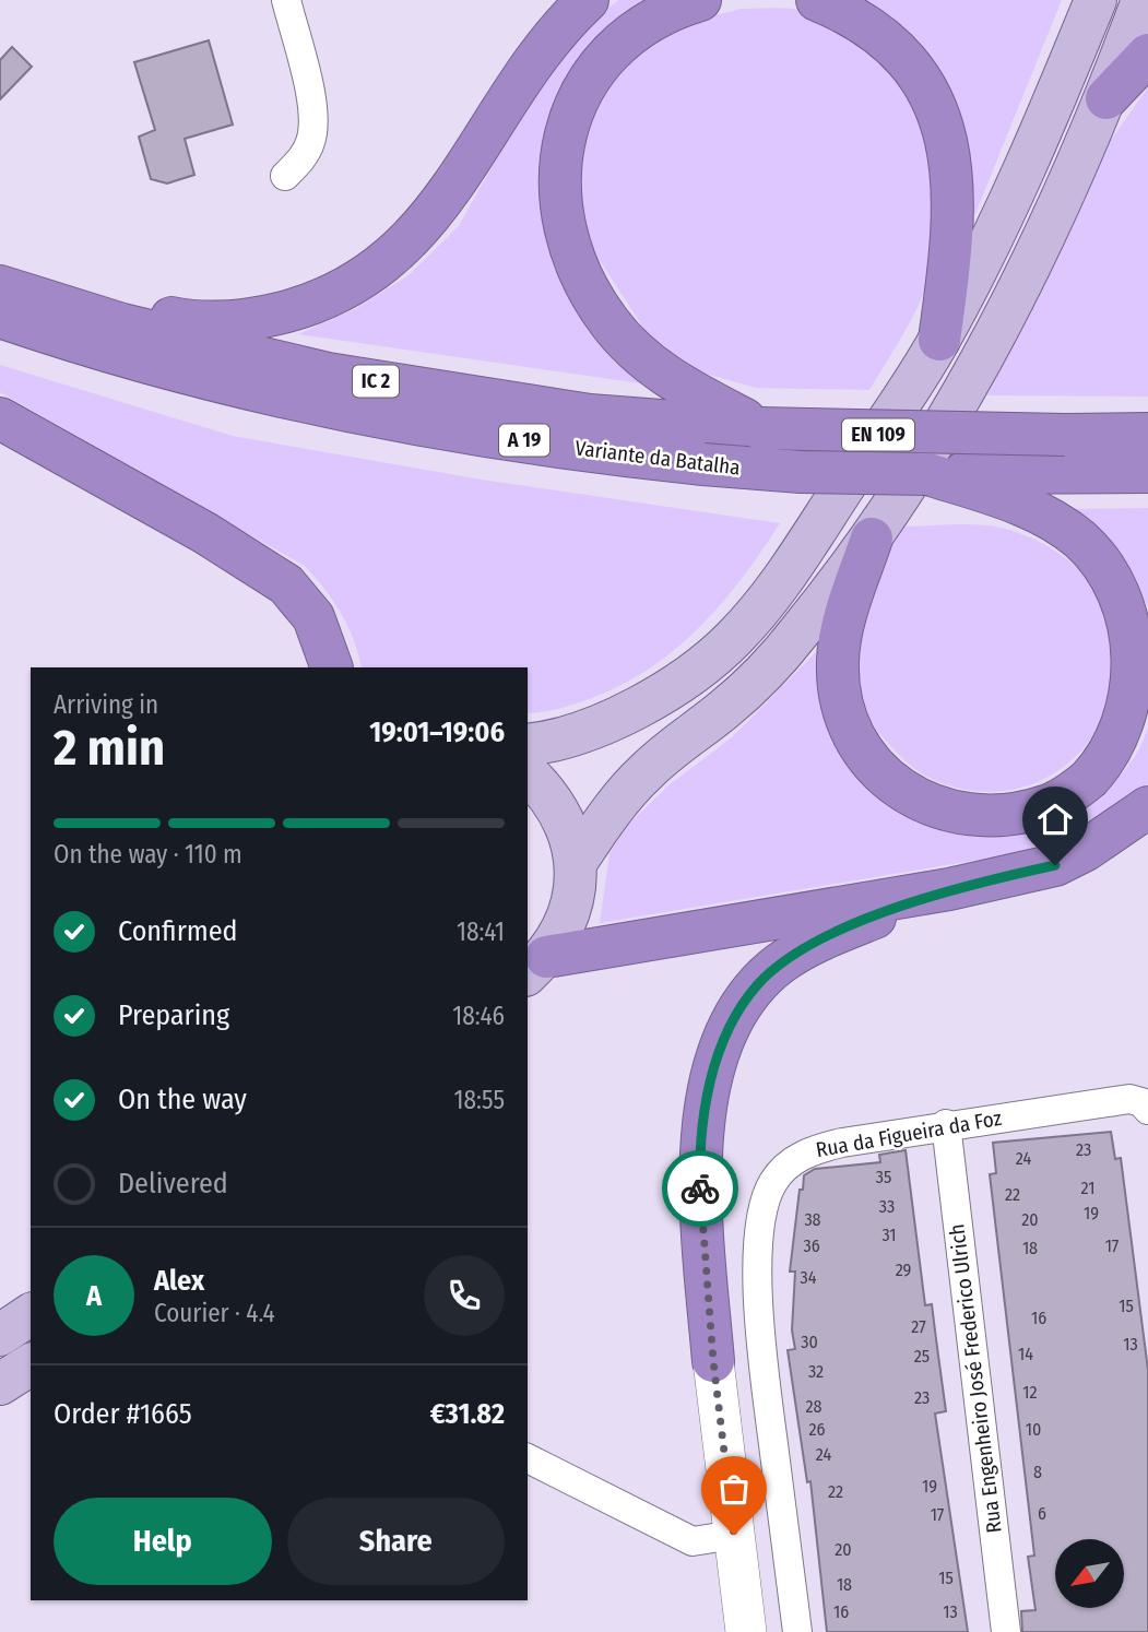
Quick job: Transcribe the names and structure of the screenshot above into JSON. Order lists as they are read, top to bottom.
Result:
{
  "streets": {
    "highway": ["IC 2", "A 19", "Variante da Batalha"],
    "main road": ["EN 109"],
    "street": ["Rua da Figueira da Foz", "Rua Engenheiro José Frederico Ulrich"]
  },
  "crossings": [
    ["Rua da Figueira da Foz", "Rua Engenheiro José Frederico Ulrich"]
  ],
  "house_numbers": [
    "23",
    "24",
    "35",
    "21",
    "22",
    "33",
    "19",
    "38",
    "20",
    "31",
    "36",
    "17",
    "18",
    "29",
    "34",
    "15",
    "16",
    "27",
    "30",
    "13",
    "14",
    "25",
    "32",
    "12",
    "23",
    "28",
    "26",
    "10",
    "24",
    "8",
    "19",
    "22",
    "6",
    "17",
    "20",
    "15",
    "18",
    "16",
    "13"
  ],
  "north": "bottom left",
  "page": {
    "heading": ["2 min", "Arriving in", "19:01–19:06"],
    "panel": [
      "Alex",
      "Courier · 4.4",
      "Order #1665",
      "€31.82"
    ],
    "bar": "On the way · 110 m",
    "list": [
      ["Confirmed", "18:41"],
      ["Preparing", "18:46"],
      ["On the way", "18:55"],
      "Delivered"
    ],
    "round": "A",
    "buttons": ["Help", "Share"]
  }
}
